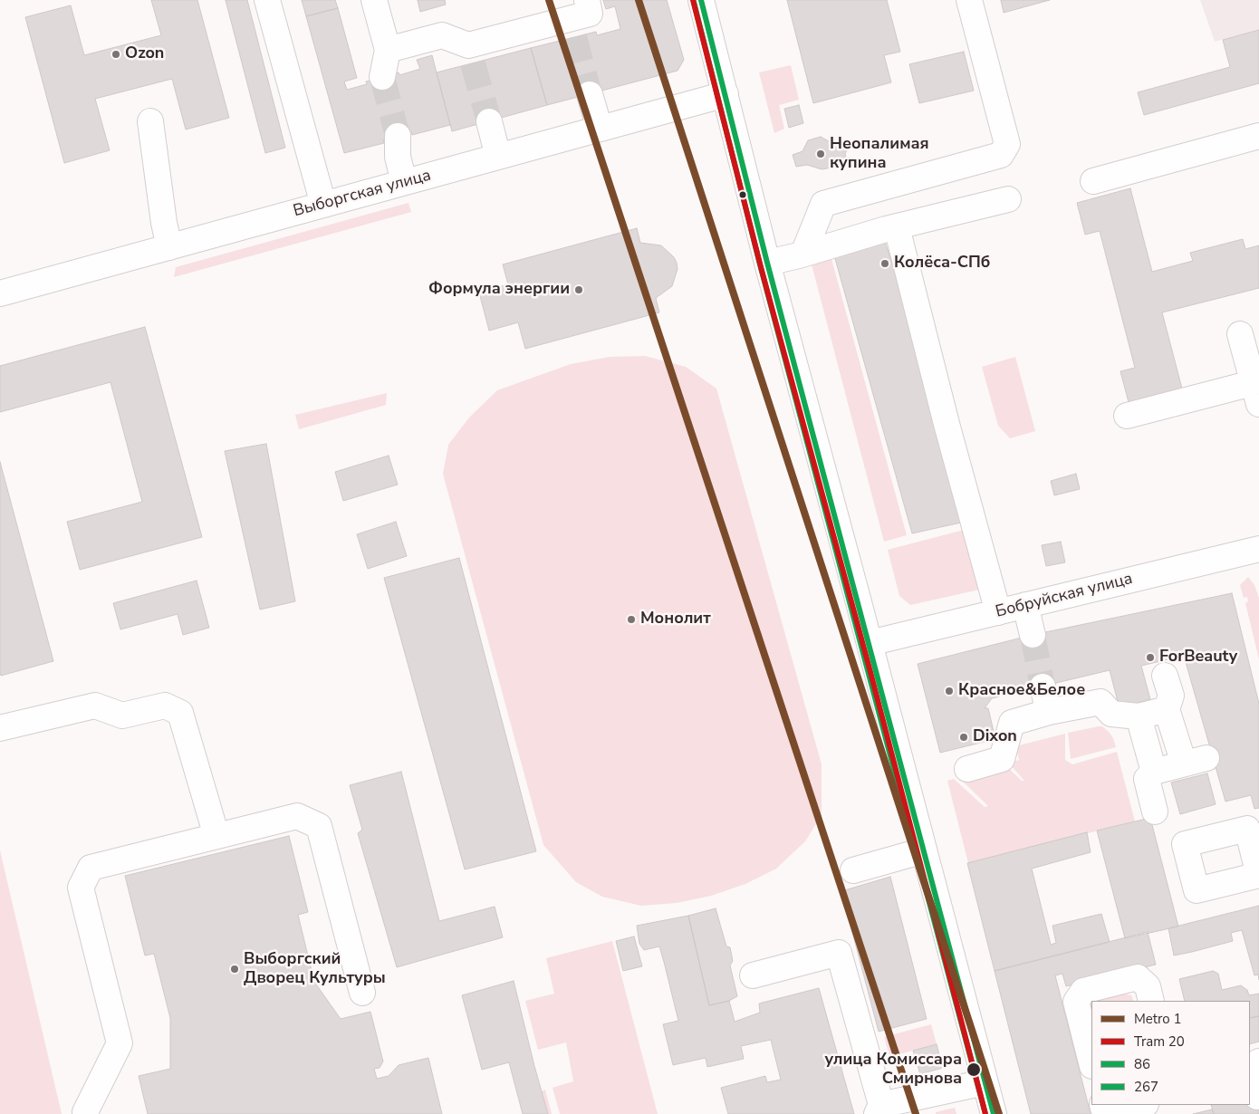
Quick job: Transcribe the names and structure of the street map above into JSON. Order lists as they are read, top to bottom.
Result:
{
  "streets": {
    "street": ["Выборгская улица", "Бобруйская улица"]
  },
  "places": [
    "Ozon",
    "Неопалимая купина",
    "Колёса-СПб",
    "Формула энергии",
    "Монолит",
    "ForBeauty",
    "Красное&Белое",
    "Dixon",
    "Выборгский Дворец Культуры",
    "улица Комиссара Смирнова"
  ],
  "lines": [
    "metro line 1",
    "tram line 20",
    "transit line 86",
    "transit line 267"
  ],
  "legend": [
    "Metro 1",
    "Tram 20",
    "86",
    "267"
  ]
}
